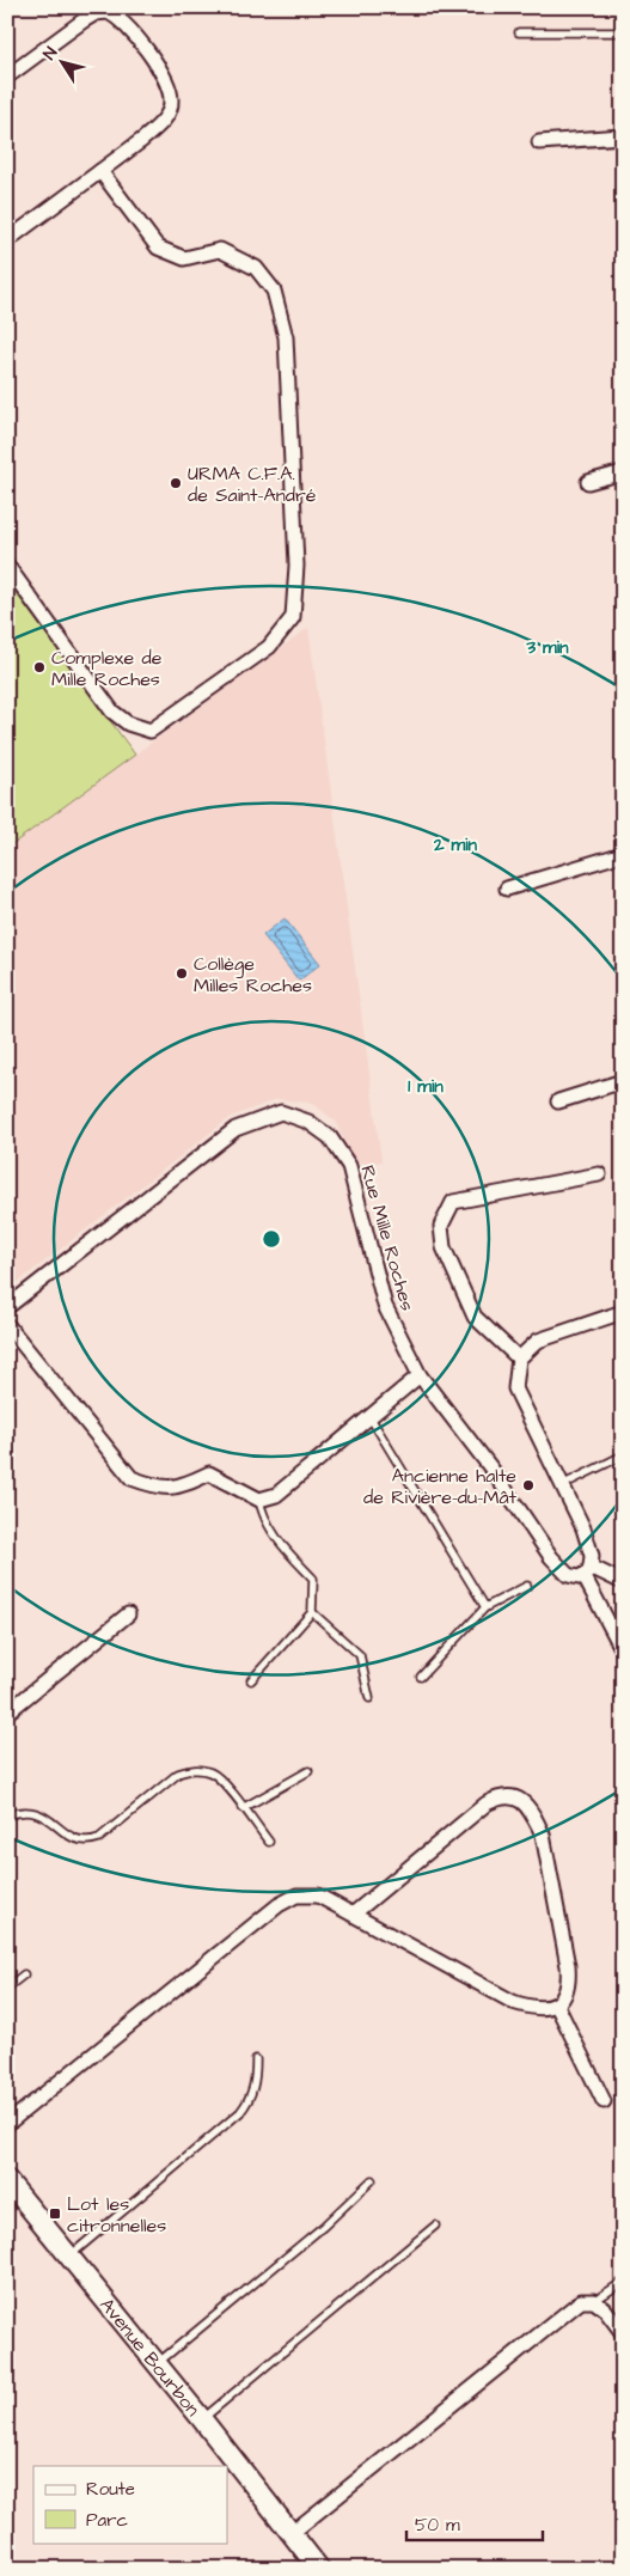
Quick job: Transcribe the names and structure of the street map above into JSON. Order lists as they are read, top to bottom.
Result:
{
  "streets": {
    "street": ["Rue Mille Roches", "Avenue Bourbon"]
  },
  "places": {
    "other": [
      "URMA C.F.A. de Saint-André",
      "Complexe de Mille Roches",
      "Collège Milles Roches",
      "Ancienne halte de Rivière-du-Mât"
    ],
    "transit": ["Lot les citronnelles"]
  },
  "legend": ["Route", "Parc"],
  "scale_bar": "50 m",
  "north": "top left",
  "rings": ["3 min", "2 min", "1 min"]
}
